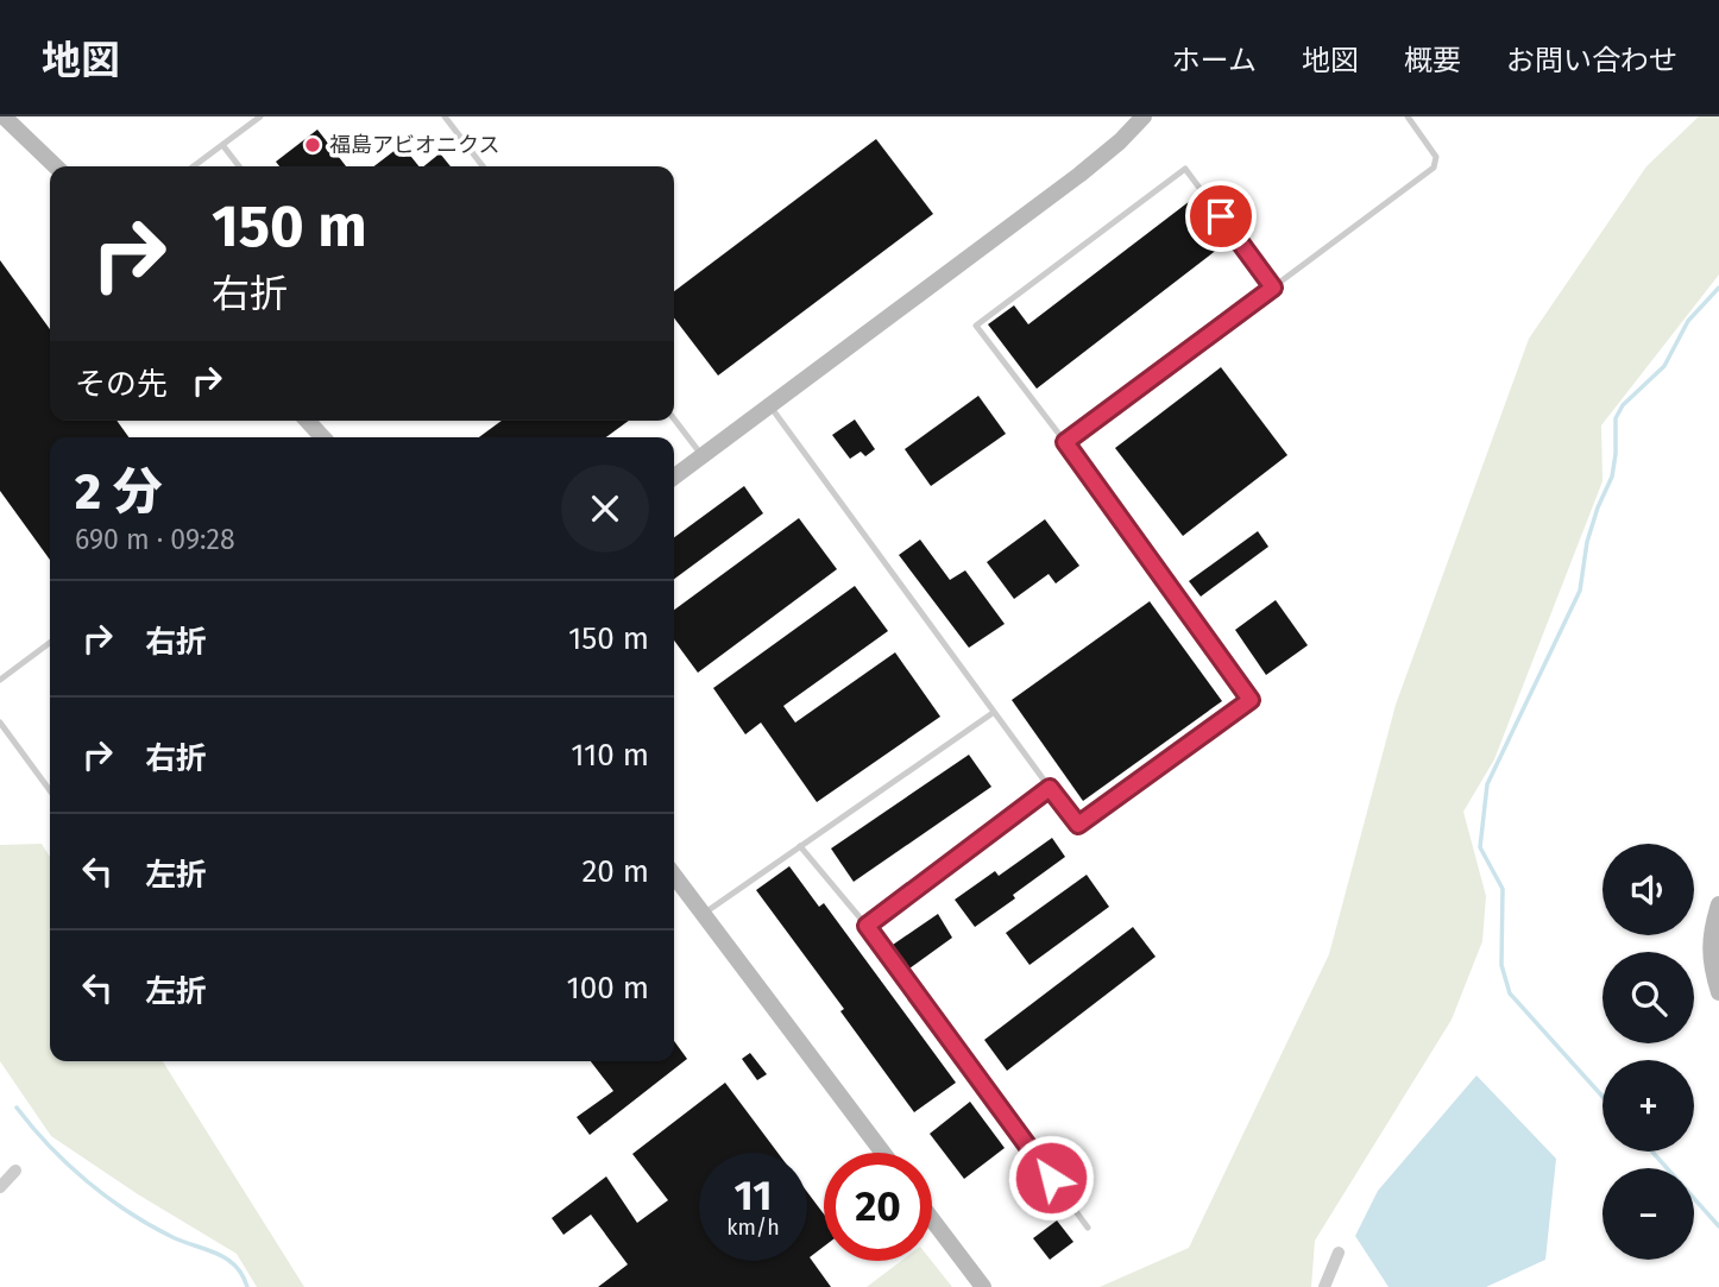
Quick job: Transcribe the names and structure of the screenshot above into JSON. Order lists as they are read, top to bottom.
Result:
{
  "places": ["福島アビオニクス"],
  "page": {
    "header": "地図",
    "nav": [
      "ホーム",
      "地図",
      "概要",
      "お問い合わせ"
    ],
    "turn": ["150 m", "右折"],
    "then": "その先",
    "heading": ["2 分", "690 m · 09:28"],
    "list": [
      {
        "name": "右折",
        "value": "150 m"
      },
      {
        "name": "右折",
        "value": "110 m"
      },
      {
        "name": "左折",
        "value": "20 m"
      },
      {
        "name": "左折",
        "value": "100 m"
      }
    ],
    "map_buttons": ["+", "−"],
    "speed": "11 km/h",
    "limit": "20"
  }
}
